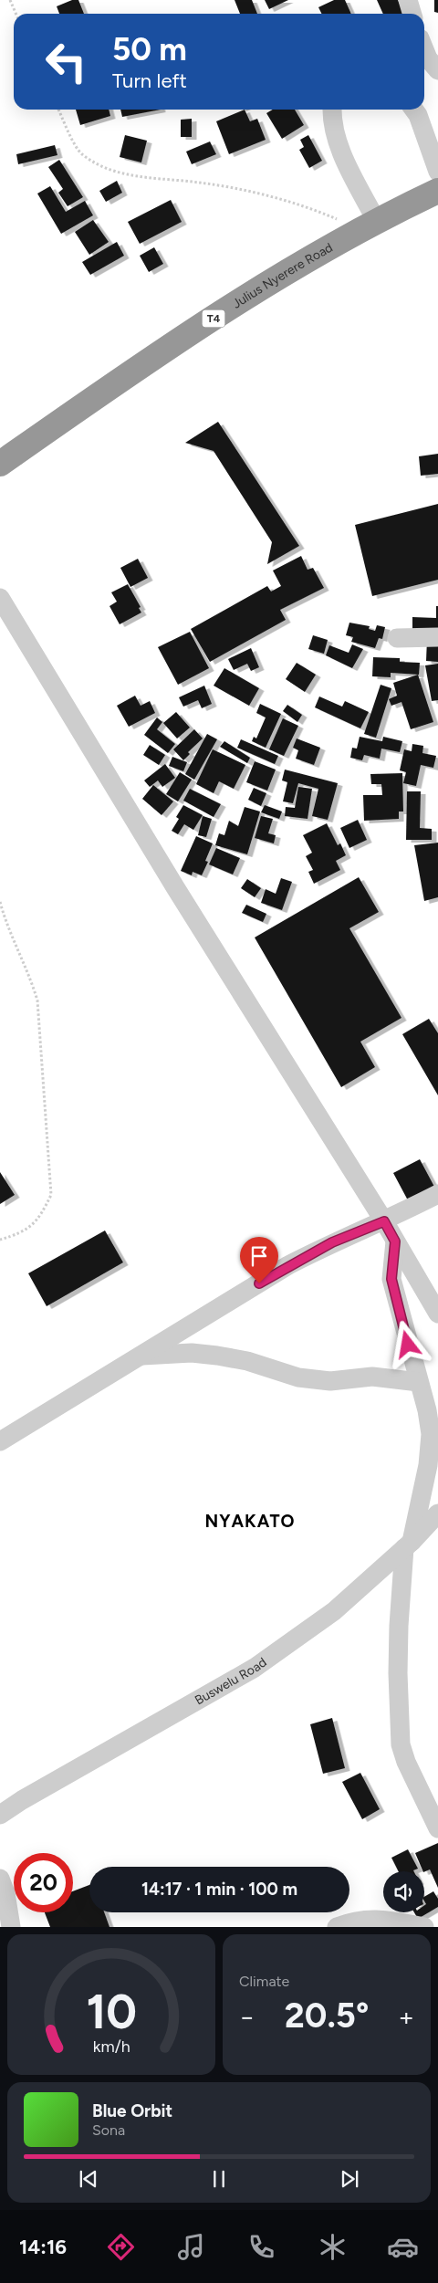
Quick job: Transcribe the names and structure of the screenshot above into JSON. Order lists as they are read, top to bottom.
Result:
{
  "streets": {
    "highway": ["Julius Nyerere Road", "T4"],
    "street": ["Buswelu Road"]
  },
  "districts": ["NYAKATO"],
  "page": {
    "turn": ["50 m", "Turn left"],
    "limit": "20",
    "trip": "14:17 · 1 min · 100 m",
    "tile": "Climate",
    "heat": ["−", "20.5°", "+"],
    "song": ["Blue Orbit", "Sona"],
    "tabs": "14:16",
    "gauge": ["10", "km/h"]
  }
}
